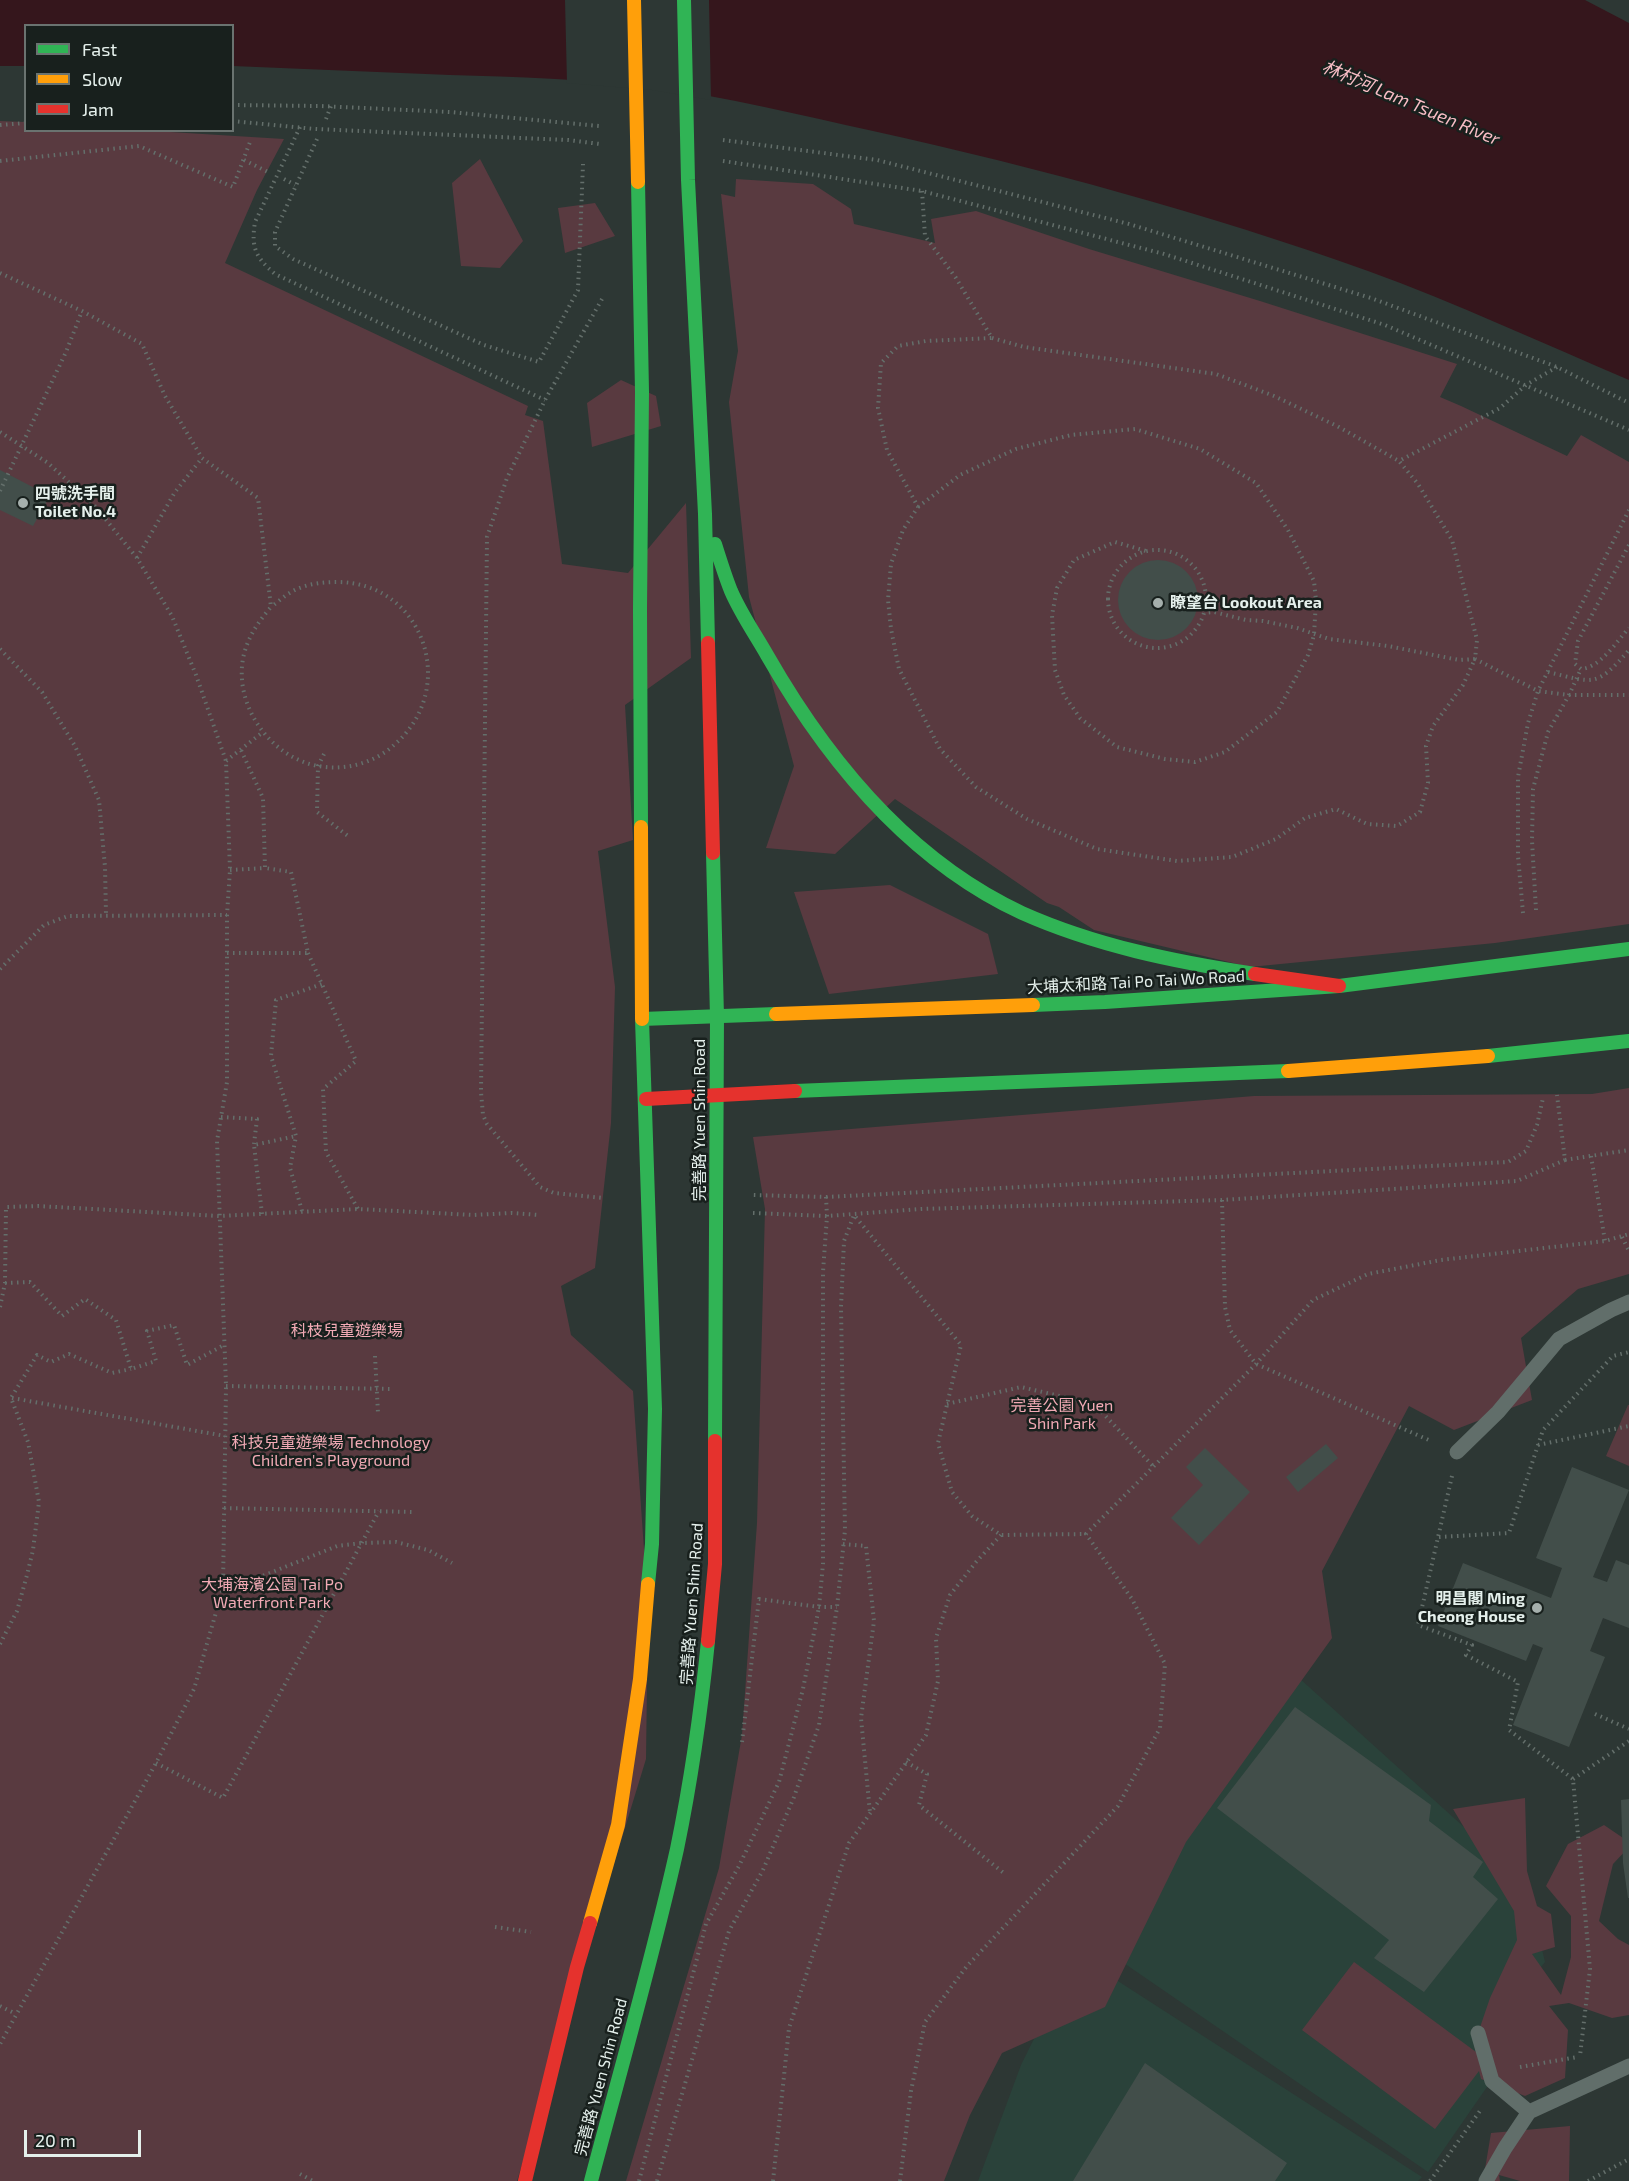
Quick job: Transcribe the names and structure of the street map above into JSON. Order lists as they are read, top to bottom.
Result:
{
  "streets": {
    "main road": ["大埔太和路 Tai Po Tai Wo Road", "完善路 Yuen Shin Road"]
  },
  "crossings": [
    ["大埔太和路 Tai Po Tai Wo Road", "完善路 Yuen Shin Road"]
  ],
  "water": ["林村河 Lam Tsuen River"],
  "parks": [
    "科枝兒童遊樂場",
    "完善公園 Yuen Shin Park",
    "科技兒童遊樂場 Technology Children's Playground",
    "大埔海濱公園 Tai Po Waterfront Park"
  ],
  "places": ["四號洗手間 Toilet No.4", "瞭望台 Lookout Area", "明昌閣 Ming Cheong House"],
  "legend": ["Fast", "Slow", "Jam"],
  "scale_bar": "20 m"
}
